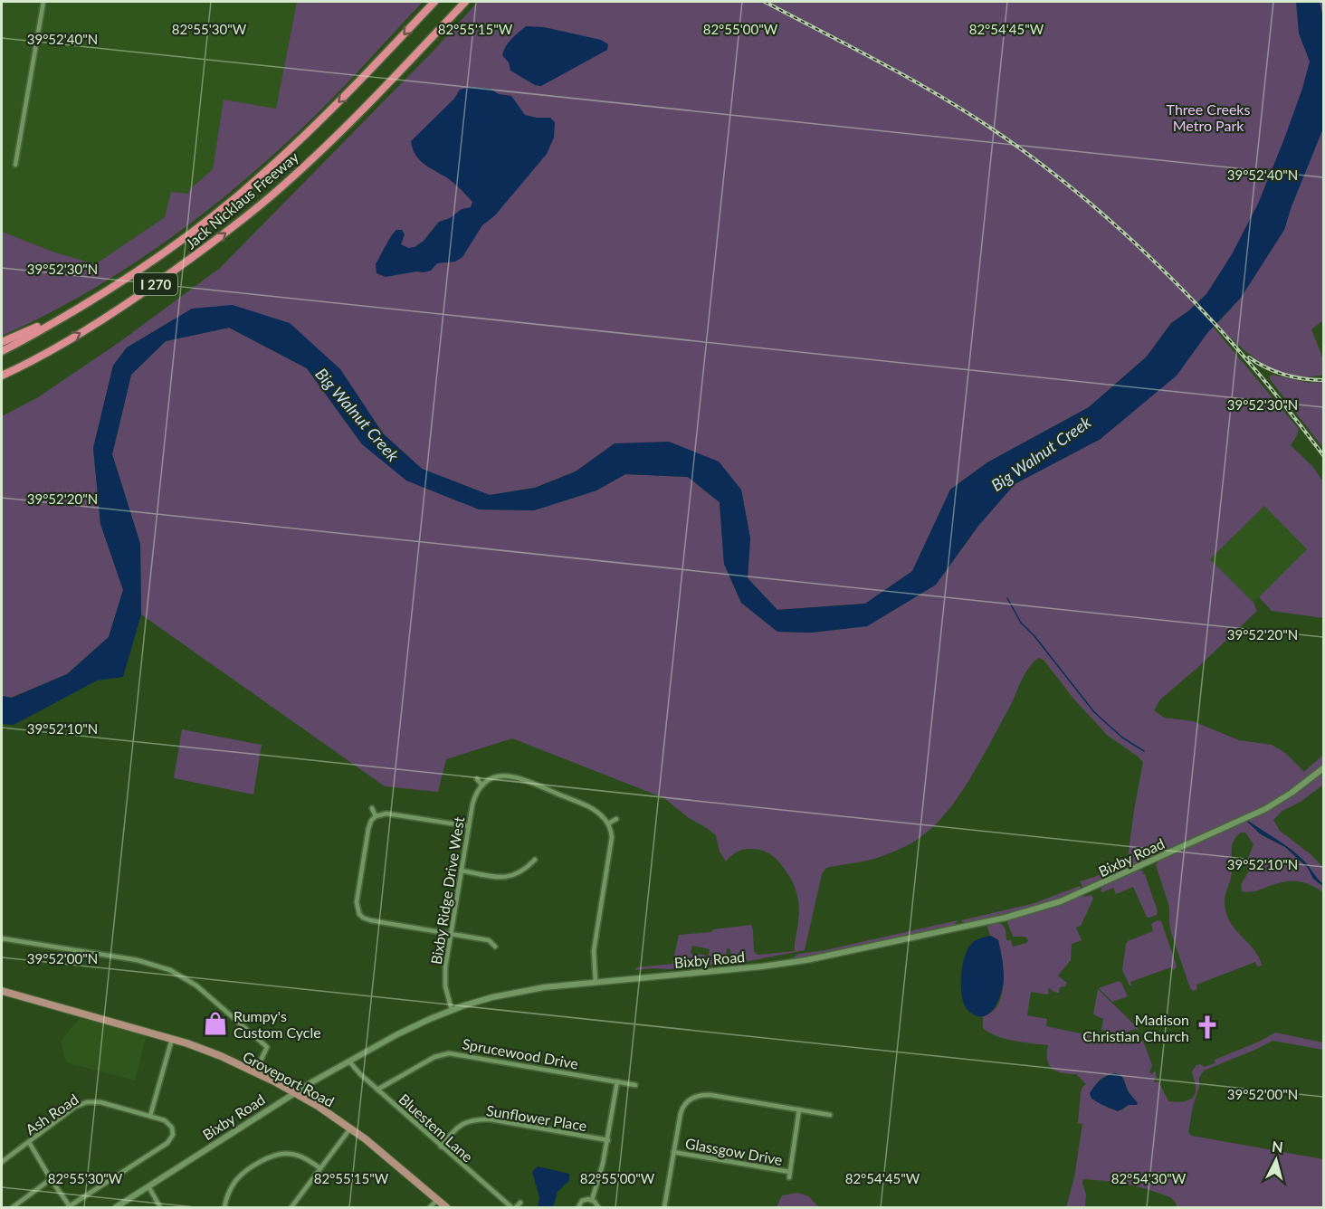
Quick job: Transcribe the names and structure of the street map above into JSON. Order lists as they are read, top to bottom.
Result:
{
  "streets": {
    "highway": ["Jack Nicklaus Freeway", "I 270"],
    "main road": ["Groveport Road"],
    "street": [
      "Bixby Road",
      "Bixby Ridge Drive West",
      "Sprucewood Drive",
      "Ash Road",
      "Sunflower Place",
      "Bluestem Lane",
      "Glassgow Drive"
    ]
  },
  "crossings": [
    ["Bixby Road", "Bixby Ridge Drive West"],
    ["Bixby Road", "Groveport Road"],
    ["Bixby Road", "Bluestem Lane"],
    ["Sprucewood Drive", "Bluestem Lane"],
    ["Sunflower Place", "Bluestem Lane"]
  ],
  "water": ["Big Walnut Creek"],
  "parks": ["Three Creeks Metro Park"],
  "places": {
    "shop": ["Rumpy's Custom Cycle"],
    "church": ["Madison Christian Church"]
  },
  "north": "top",
  "coordinates": [
    "82°55'30\"W",
    "82°55'15\"W",
    "82°55'00\"W",
    "82°54'45\"W",
    "39°52'40\"N",
    "39°52'30\"N",
    "39°52'20\"N",
    "39°52'10\"N",
    "39°52'00\"N",
    "82°54'30\"W"
  ]
}
